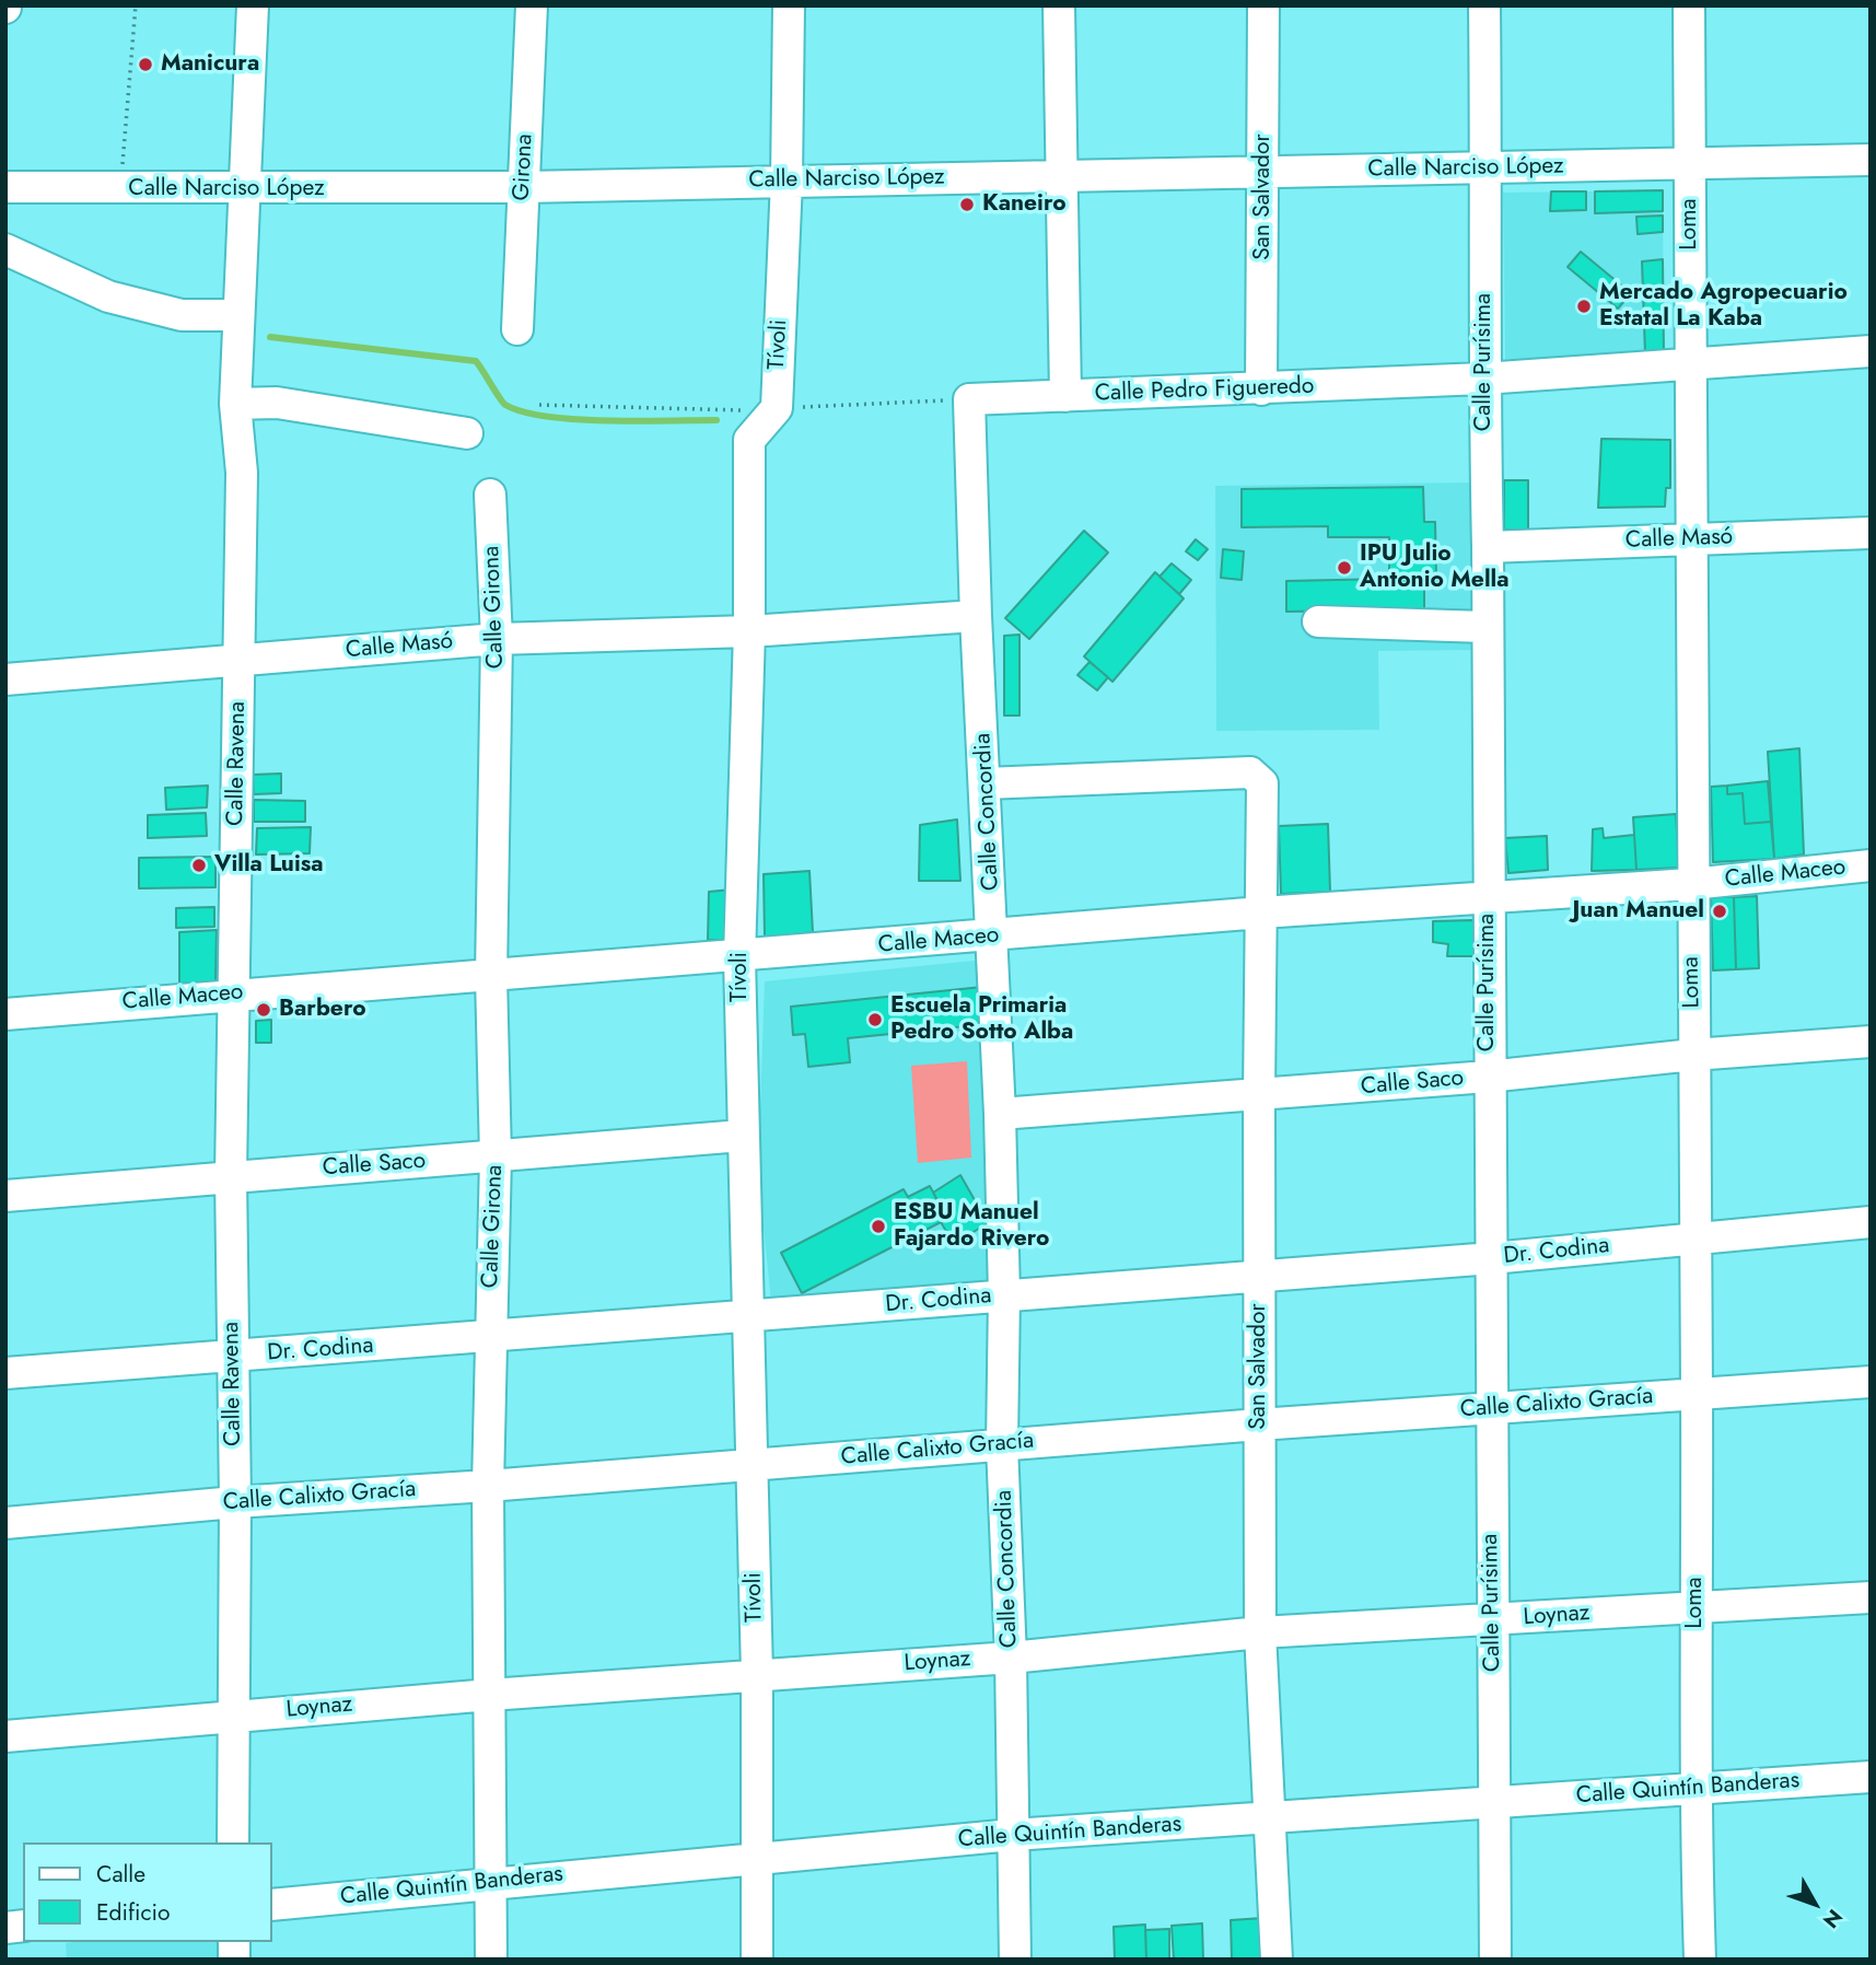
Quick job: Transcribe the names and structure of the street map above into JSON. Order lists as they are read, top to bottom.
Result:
{
  "streets": {
    "street": [
      "Girona",
      "Calle Narciso López",
      "San Salvador",
      "Loma",
      "Tívoli",
      "Calle Purísima",
      "Calle Pedro Figueredo",
      "Calle Masó",
      "Calle Girona",
      "Calle Ravena",
      "Calle Concordia",
      "Calle Maceo",
      "Calle Saco",
      "Dr. Codina",
      "Calle Calixto Gracía",
      "Loynaz",
      "Calle Quintín Banderas"
    ]
  },
  "crossings": [
    ["Girona", "Calle Narciso López"],
    ["Calle Narciso López", "San Salvador"],
    ["Calle Narciso López", "Loma"],
    ["Calle Narciso López", "Tívoli"],
    ["Calle Narciso López", "Calle Purísima"],
    ["Calle Narciso López", "Calle Ravena"],
    ["San Salvador", "Calle Pedro Figueredo"],
    ["San Salvador", "Calle Concordia"],
    ["San Salvador", "Calle Maceo"],
    ["San Salvador", "Calle Saco"],
    ["San Salvador", "Dr. Codina"],
    ["San Salvador", "Calle Calixto Gracía"],
    ["San Salvador", "Loynaz"],
    ["San Salvador", "Calle Quintín Banderas"],
    ["Loma", "Calle Pedro Figueredo"],
    ["Loma", "Calle Masó"],
    ["Loma", "Calle Maceo"],
    ["Loma", "Calle Saco"],
    ["Loma", "Dr. Codina"],
    ["Loma", "Calle Calixto Gracía"],
    ["Loma", "Loynaz"],
    ["Loma", "Calle Quintín Banderas"],
    ["Tívoli", "Calle Masó"],
    ["Tívoli", "Calle Maceo"],
    ["Tívoli", "Calle Saco"],
    ["Tívoli", "Dr. Codina"],
    ["Tívoli", "Calle Calixto Gracía"],
    ["Tívoli", "Loynaz"],
    ["Tívoli", "Calle Quintín Banderas"],
    ["Calle Purísima", "Calle Pedro Figueredo"],
    ["Calle Purísima", "Calle Masó"],
    ["Calle Purísima", "Calle Maceo"],
    ["Calle Purísima", "Calle Saco"],
    ["Calle Purísima", "Dr. Codina"],
    ["Calle Purísima", "Calle Calixto Gracía"],
    ["Calle Purísima", "Loynaz"],
    ["Calle Purísima", "Calle Quintín Banderas"],
    ["Calle Pedro Figueredo", "Calle Concordia"],
    ["Calle Masó", "Calle Girona"],
    ["Calle Masó", "Calle Ravena"],
    ["Calle Masó", "Calle Concordia"],
    ["Calle Girona", "Calle Maceo"],
    ["Calle Girona", "Calle Saco"],
    ["Calle Girona", "Dr. Codina"],
    ["Calle Girona", "Calle Calixto Gracía"],
    ["Calle Girona", "Loynaz"],
    ["Calle Girona", "Calle Quintín Banderas"],
    ["Calle Ravena", "Calle Maceo"],
    ["Calle Ravena", "Calle Saco"],
    ["Calle Ravena", "Dr. Codina"],
    ["Calle Ravena", "Calle Calixto Gracía"],
    ["Calle Ravena", "Loynaz"],
    ["Calle Concordia", "Calle Maceo"],
    ["Calle Concordia", "Calle Saco"],
    ["Calle Concordia", "Dr. Codina"],
    ["Calle Concordia", "Calle Calixto Gracía"],
    ["Calle Concordia", "Loynaz"],
    ["Calle Concordia", "Calle Quintín Banderas"]
  ],
  "places": [
    "Manicura",
    "Kaneiro",
    "Mercado Agropecuario Estatal La Kaba",
    "IPU Julio Antonio Mella",
    "Villa Luisa",
    "Juan Manuel",
    "Barbero",
    "Escuela Primaria Pedro Sotto Alba",
    "ESBU Manuel Fajardo Rivero"
  ],
  "legend": ["Calle", "Edificio"],
  "north": "bottom right"
}
